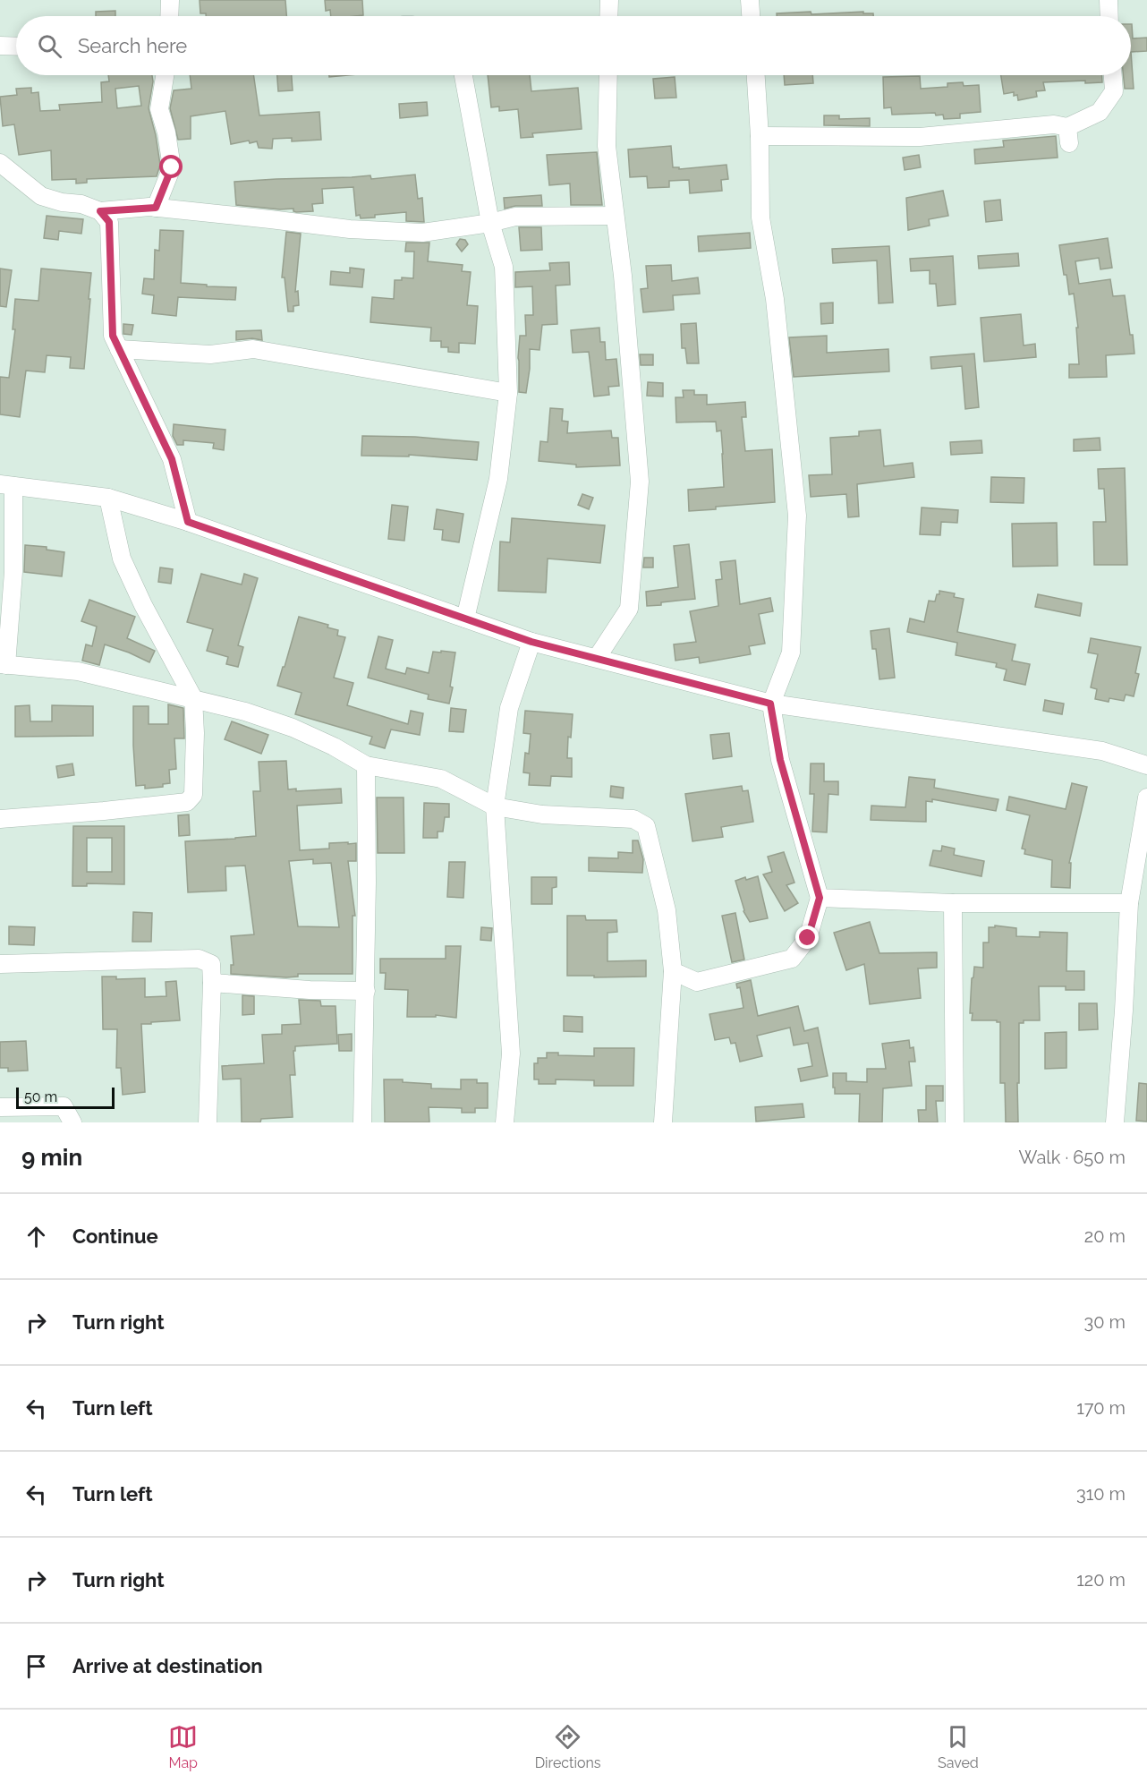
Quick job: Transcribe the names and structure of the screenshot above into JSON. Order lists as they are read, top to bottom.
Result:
{
  "scale_bar": "50 m",
  "page": {
    "search": "Search here",
    "scale": "50 m",
    "heading": ["9 min", "Walk · 650 m"],
    "list": [
      ["Continue", "20 m"],
      ["Turn right", "30 m"],
      ["Turn left", "170 m"],
      ["Turn left", "310 m"],
      ["Turn right", "120 m"],
      "Arrive at destination"
    ],
    "nav": ["Map", "Directions", "Saved"]
  }
}
